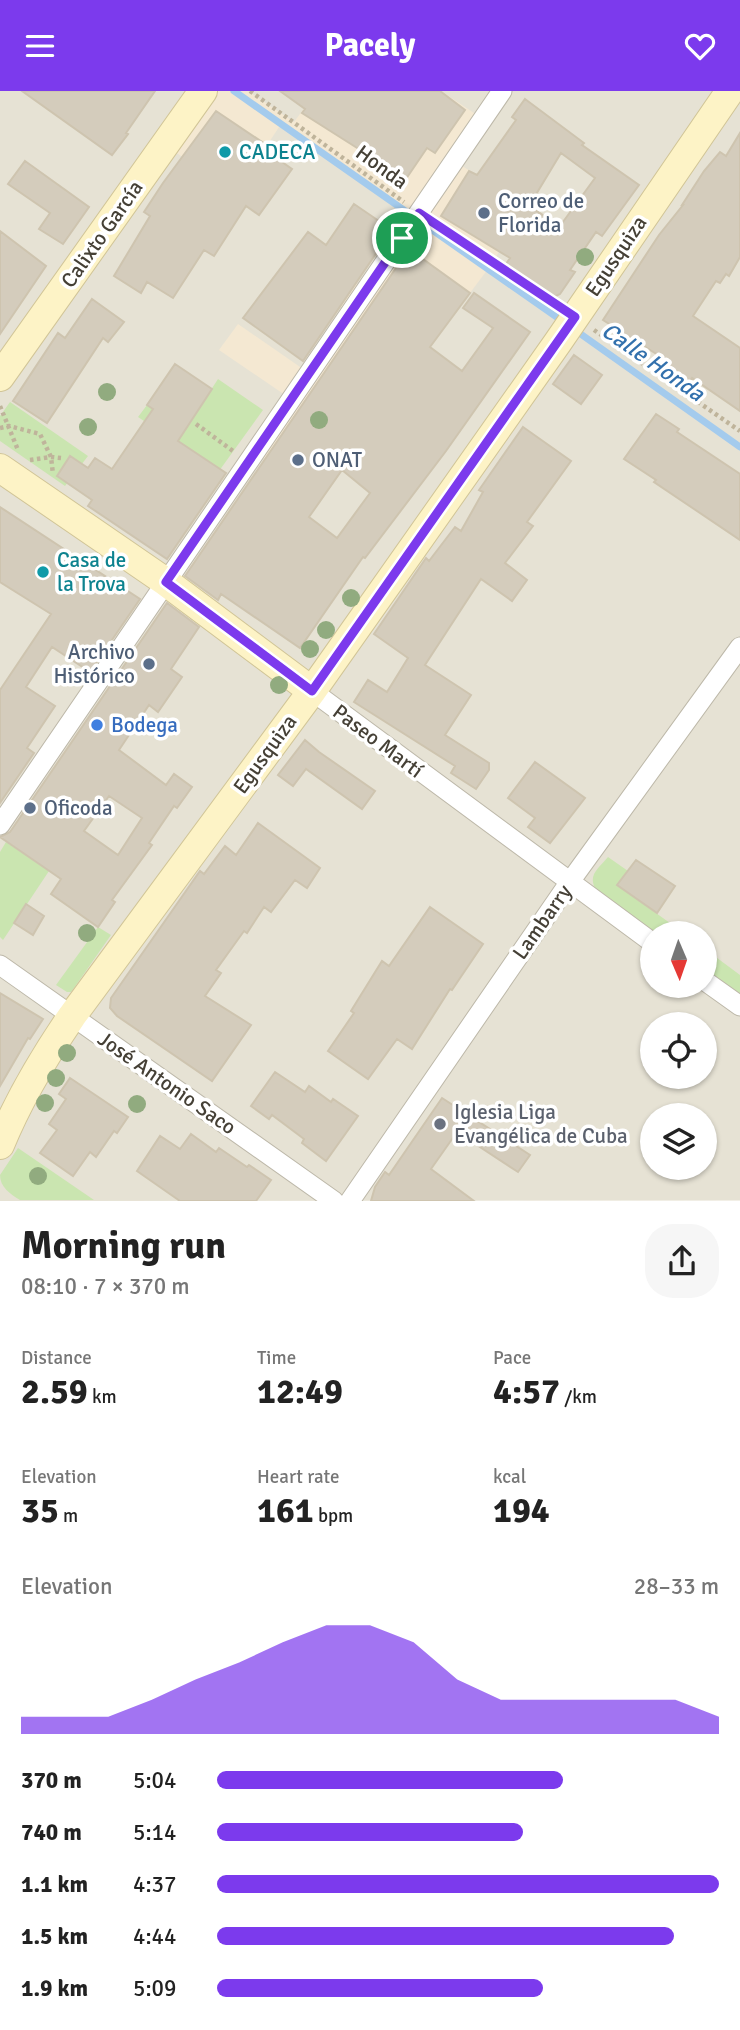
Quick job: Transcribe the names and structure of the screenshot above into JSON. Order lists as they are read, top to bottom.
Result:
{
  "streets": {
    "main road": ["Calixto García", "Egusquiza", "Paseo Martí"],
    "street": ["Lambarry", "José Antonio Saco"],
    "path": ["Honda"]
  },
  "crossings": [
    ["Honda", "Egusquiza"],
    ["Egusquiza", "Paseo Martí"],
    ["Egusquiza", "José Antonio Saco"],
    ["Paseo Martí", "Lambarry"]
  ],
  "water": ["Calle Honda"],
  "places": [
    "CADECA",
    "Correo de Florida",
    "ONAT",
    "Casa de la Trova",
    "Archivo Histórico",
    "Bodega",
    "Oficoda",
    "Iglesia Liga Evangélica de Cuba"
  ],
  "north": "bottom",
  "page": {
    "header": "Pacely",
    "heading": ["Morning run", "08:10 · 7 × 370 m"],
    "stats": [
      ["Distance", "2.59 km"],
      ["Time", "12:49"],
      ["Pace", "4:57 /km"],
      ["Elevation", "35 m"],
      ["Heart rate", "161 bpm"],
      ["kcal", "194"]
    ],
    "chart": ["Elevation", "28–33 m"],
    "list": [
      {
        "name": "370 m",
        "note": "5:04"
      },
      {
        "name": "740 m",
        "note": "5:14"
      },
      {
        "name": "1.1 km",
        "note": "4:37"
      },
      {
        "name": "1.5 km",
        "note": "4:44"
      },
      {
        "name": "1.9 km",
        "note": "5:09"
      }
    ]
  }
}
